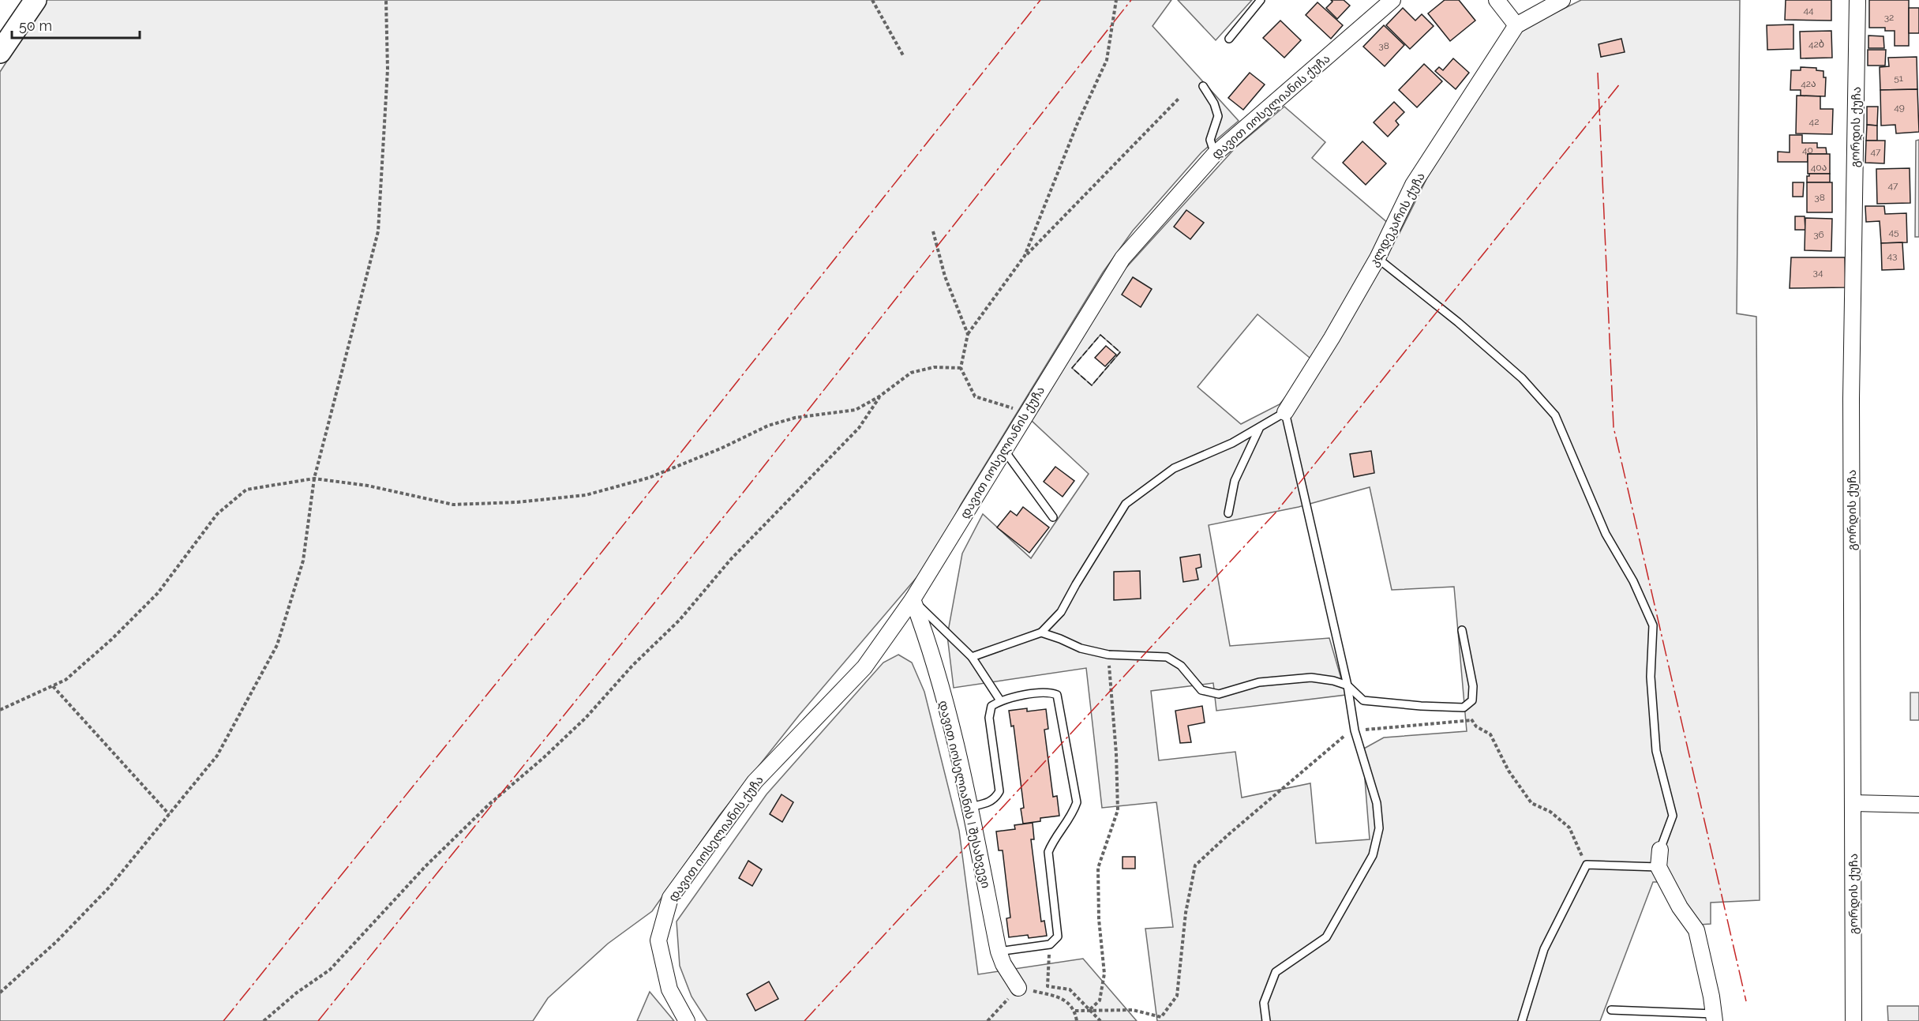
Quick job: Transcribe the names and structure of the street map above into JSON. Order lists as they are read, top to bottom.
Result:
{
  "streets": {
    "street": [
      "დავით იოსელიანის ქუჩა",
      "გორდის ქუჩა",
      "კლდეკარის ქუჩა",
      "დავით იოსელიანის I შესახვევი"
    ]
  },
  "crossings": [
    ["დავით იოსელიანის ქუჩა", "დავით იოსელიანის I შესახვევი"]
  ],
  "house_numbers": [
    "44",
    "32",
    "42ბ",
    "38",
    "51",
    "42ა",
    "49",
    "42",
    "40",
    "47",
    "40ა",
    "47",
    "38",
    "45",
    "36",
    "43",
    "34"
  ],
  "scale_bar": "50 m"
}
